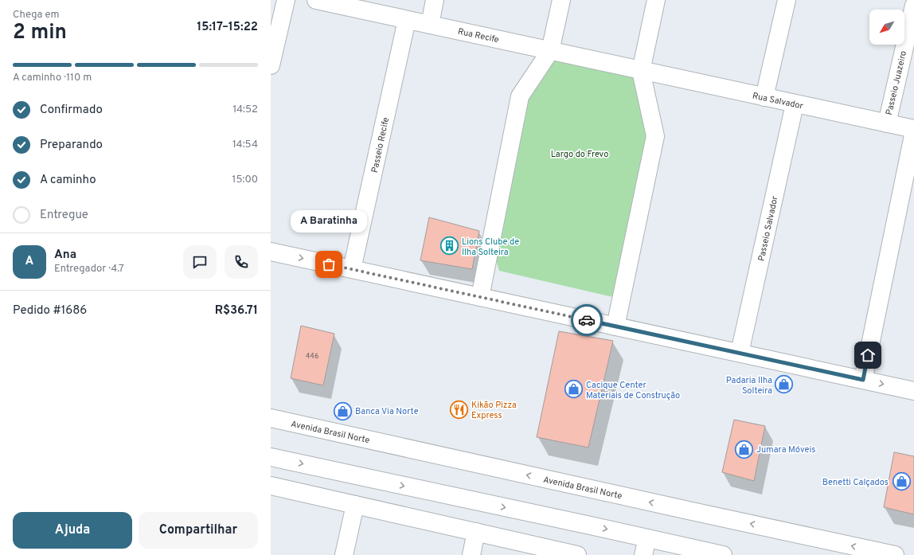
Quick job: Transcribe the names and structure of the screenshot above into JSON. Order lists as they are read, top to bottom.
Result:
{
  "streets": {
    "street": [
      "Rua Recife",
      "Passeio Juazeiro",
      "Rua Salvador",
      "Passeio Recife",
      "Passeio Salvador",
      "Avenida Brasil Norte"
    ]
  },
  "crossings": [
    ["Rua Recife", "Rua Salvador"],
    ["Rua Recife", "Passeio Recife"],
    ["Passeio Juazeiro", "Rua Salvador"],
    ["Rua Salvador", "Passeio Salvador"]
  ],
  "parks": ["Largo do Frevo"],
  "places": {
    "building": ["Lions Clube de Ilha Solteira"],
    "other": ["A Baratinha"],
    "shop": [
      "Padaria Ilha Solteira",
      "Cacique Center Materiais de Construção",
      "Banca Via Norte",
      "Jumara Móveis",
      "Benetti Calçados"
    ],
    "restaurant": ["Kikão Pizza Express"]
  },
  "house_numbers": ["446"],
  "north": "bottom left",
  "page": {
    "heading": ["2 min", "Chega em", "15:17–15:22"],
    "panel": [
      "Ana",
      "Entregador · 4.7",
      "Pedido #1686",
      "R$36.71"
    ],
    "bar": "A caminho · 110 m",
    "list": [
      ["Confirmado", "14:52"],
      ["Preparando", "14:54"],
      ["A caminho", "15:00"],
      "Entregue"
    ],
    "bubble": "A Baratinha",
    "round": "A",
    "buttons": ["Ajuda", "Compartilhar"]
  }
}
